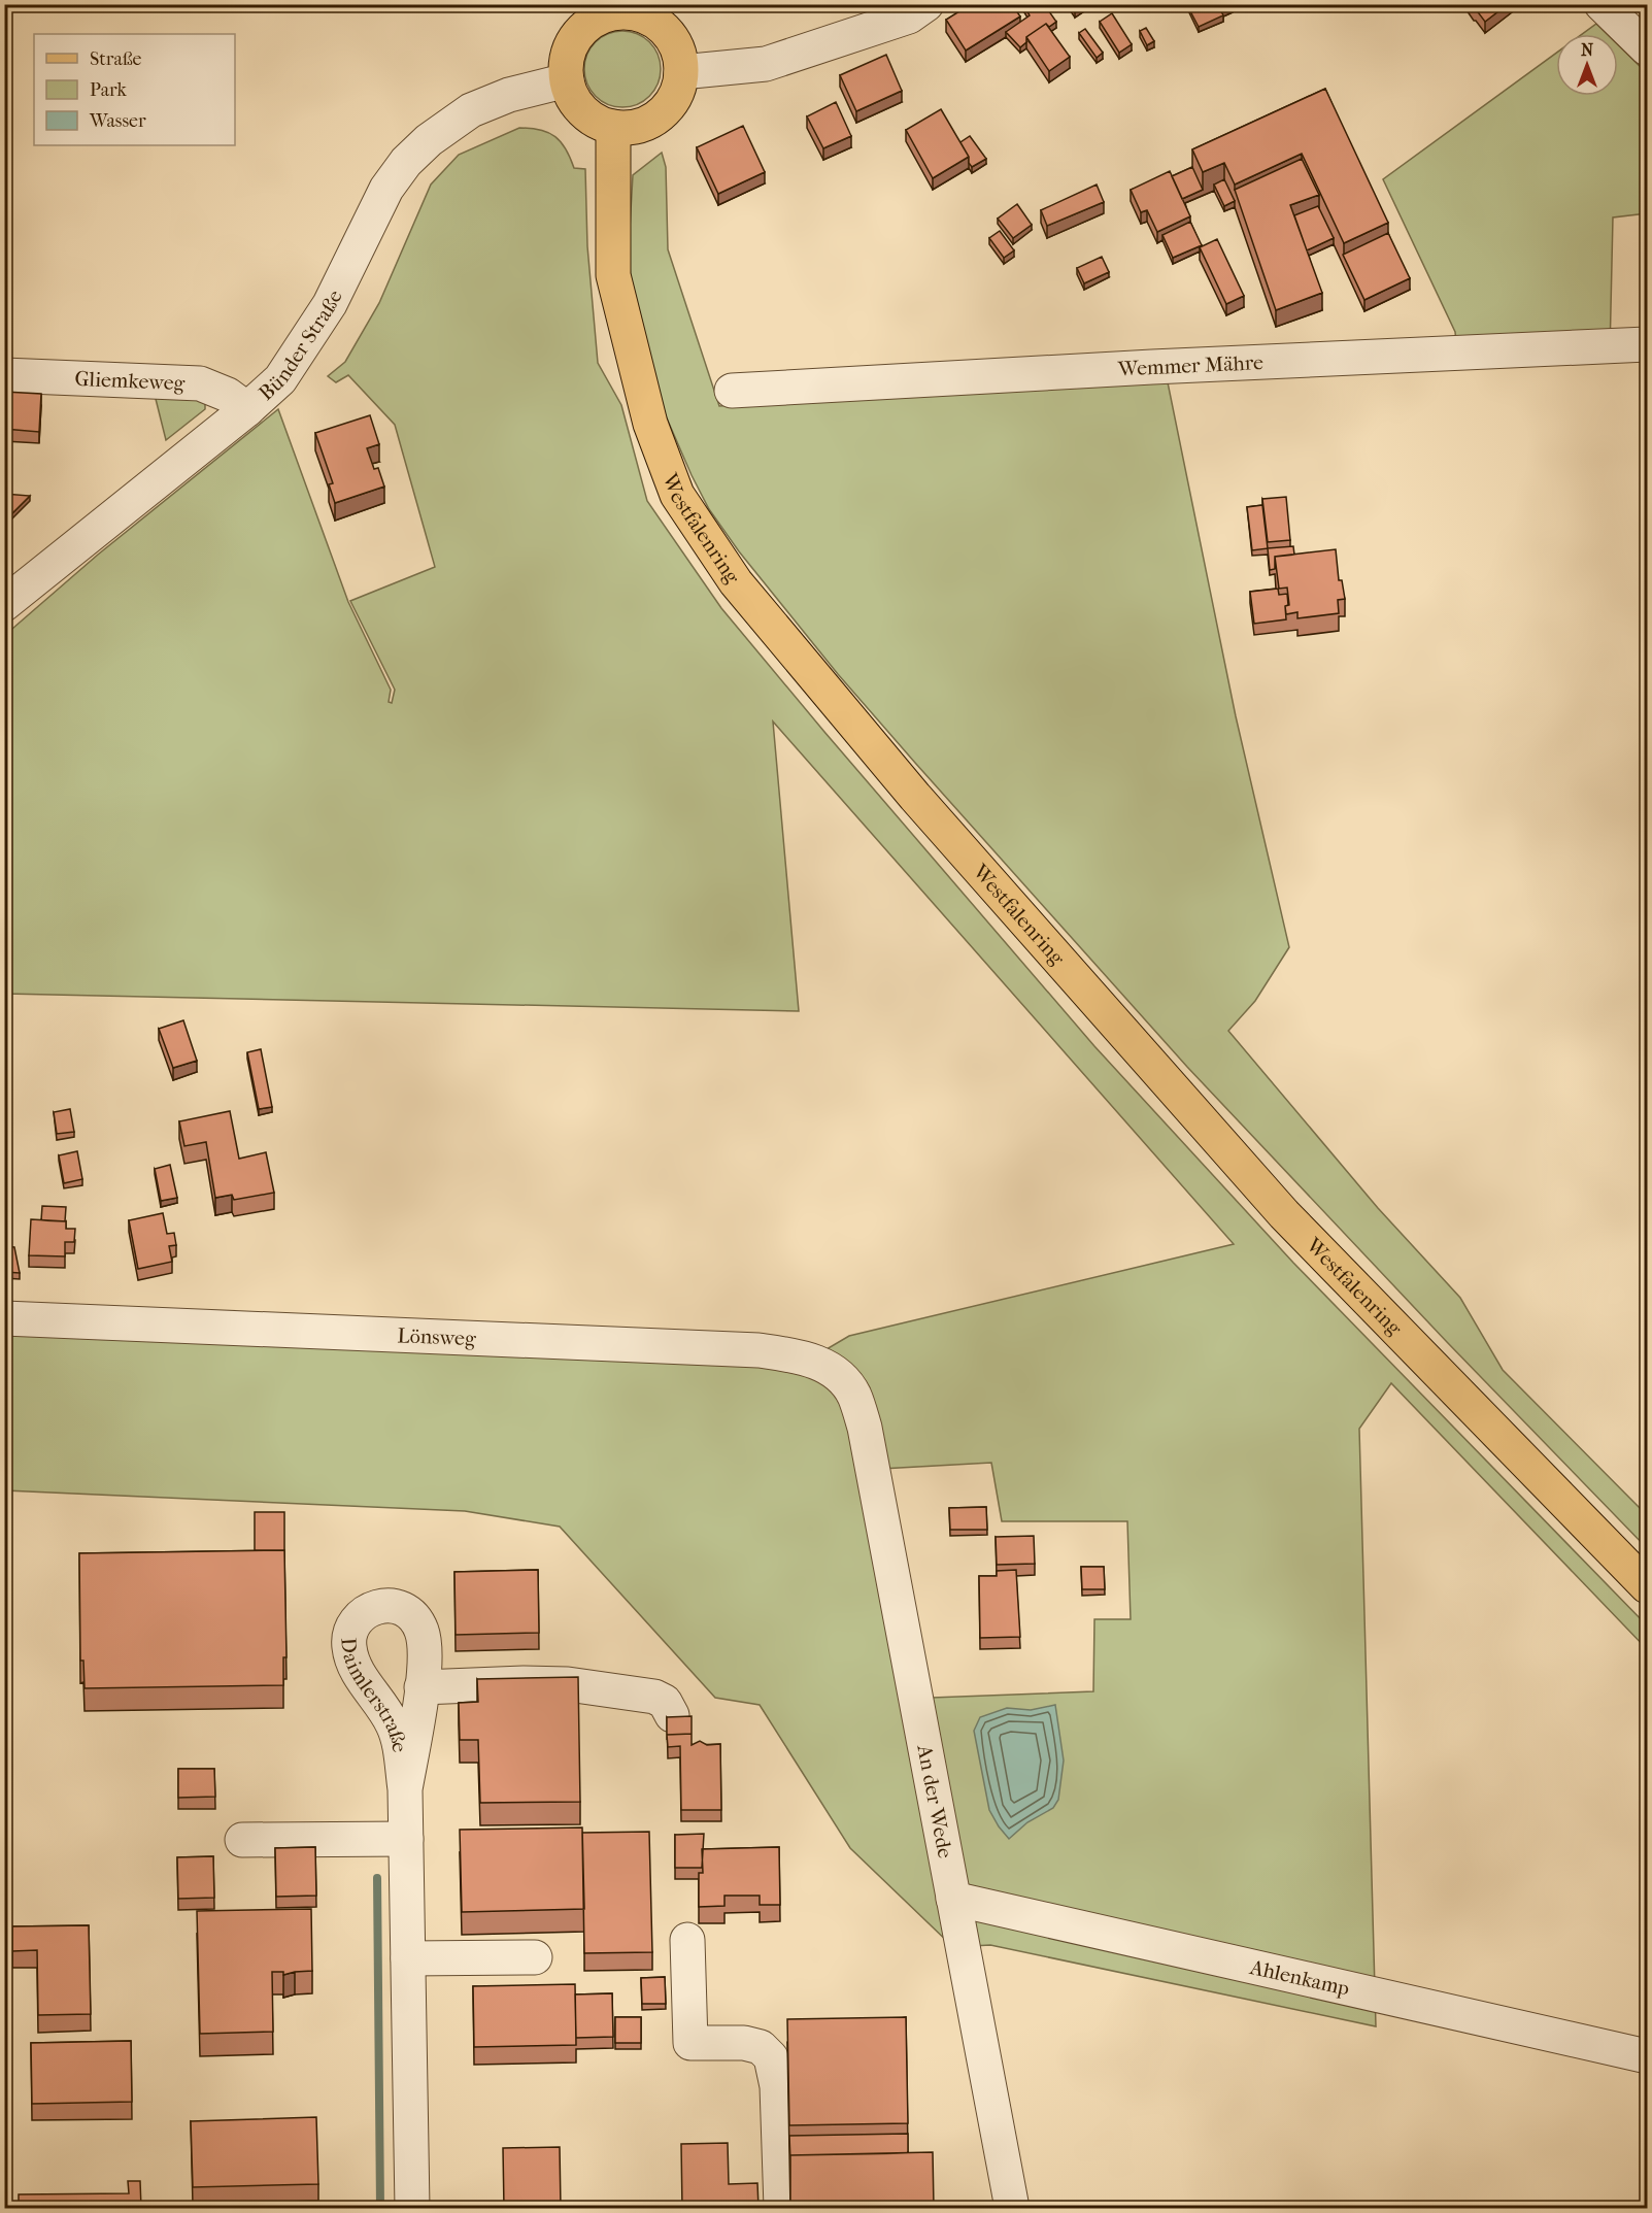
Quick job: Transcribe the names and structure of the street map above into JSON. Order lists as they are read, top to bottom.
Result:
{
  "streets": {
    "main road": ["Westfalenring"],
    "street": [
      "Bünder Straße",
      "Wemmer Mähre",
      "Gliemkeweg",
      "Lönsweg",
      "Daimlerstraße",
      "An der Wede",
      "Ahlenkamp"
    ]
  },
  "crossings": [
    ["Bünder Straße", "Gliemkeweg"],
    ["Bünder Straße", "Westfalenring"],
    ["Lönsweg", "An der Wede"],
    ["An der Wede", "Ahlenkamp"]
  ],
  "legend": ["Straße", "Park", "Wasser"],
  "north": "top"
}
